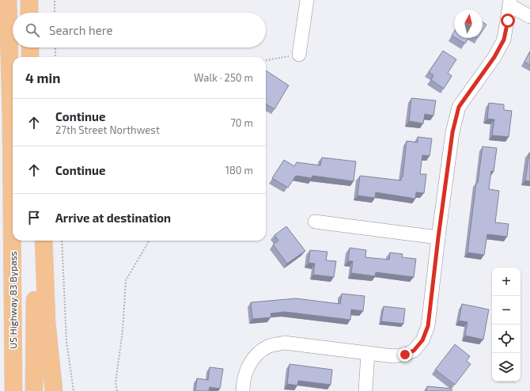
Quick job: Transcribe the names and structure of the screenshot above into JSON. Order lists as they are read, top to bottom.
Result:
{
  "streets": {
    "highway": ["US Highway 83 Bypass"]
  },
  "north": "top",
  "page": {
    "search": "Search here",
    "heading": ["4 min", "Walk · 250 m"],
    "list": [
      ["Continue", "27th Street Northwest", "70 m"],
      ["Continue", "180 m"],
      "Arrive at destination"
    ],
    "map_buttons": ["+", "−"]
  }
}
